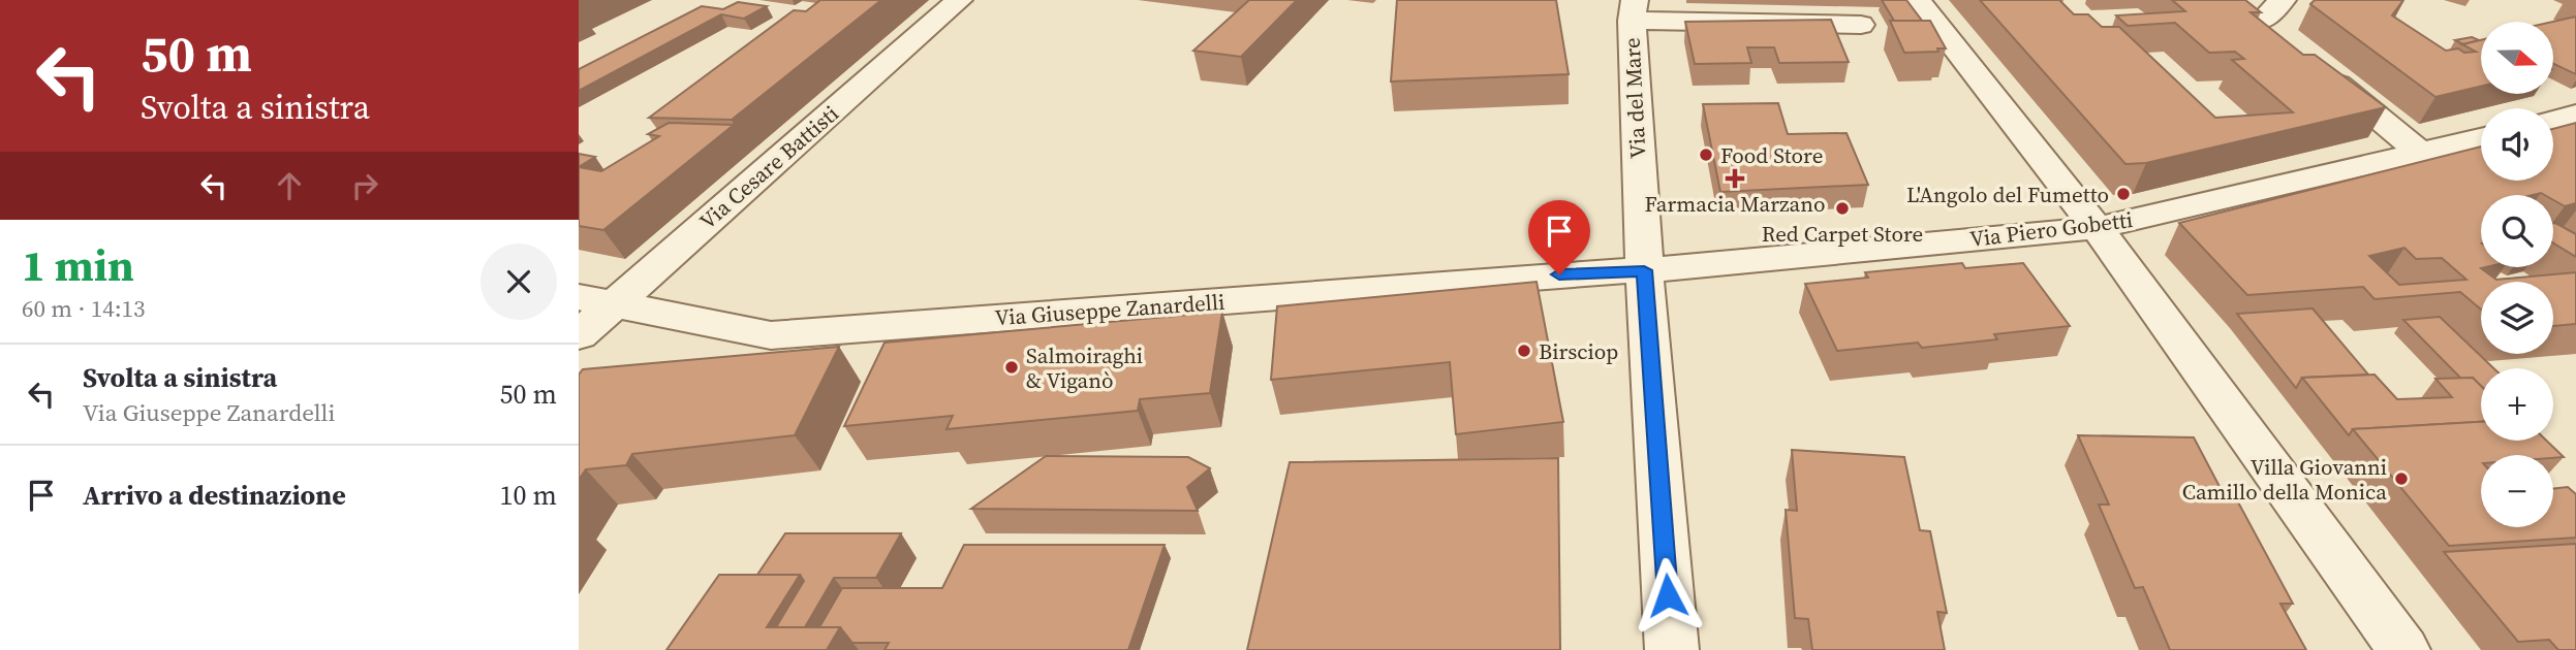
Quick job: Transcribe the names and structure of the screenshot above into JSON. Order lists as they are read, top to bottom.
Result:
{
  "streets": {
    "street": [
      "Via del Mare",
      "Via Cesare Battisti",
      "Via Piero Gobetti",
      "Via Giuseppe Zanardelli"
    ]
  },
  "crossings": [
    ["Via del Mare", "Via Piero Gobetti"],
    ["Via del Mare", "Via Giuseppe Zanardelli"],
    ["Via Cesare Battisti", "Via Giuseppe Zanardelli"],
    ["Via Piero Gobetti", "Via Giuseppe Zanardelli"]
  ],
  "places": {
    "other": [
      "Food Store",
      "L'Angolo del Fumetto",
      "Red Carpet Store",
      "Birsciop",
      "Salmoiraghi & Viganò",
      "Villa Giovanni Camillo della Monica"
    ],
    "health": ["Farmacia Marzano"]
  },
  "north": "right",
  "page": {
    "turn": ["50 m", "Svolta a sinistra"],
    "map_buttons": ["+", "−"],
    "heading": ["1 min", "60 m · 14:13"],
    "list": [
      {
        "name": "Svolta a sinistra",
        "note": "Via Giuseppe Zanardelli",
        "value": "50 m"
      },
      {
        "name": "Arrivo a destinazione",
        "value": "10 m"
      }
    ]
  }
}
